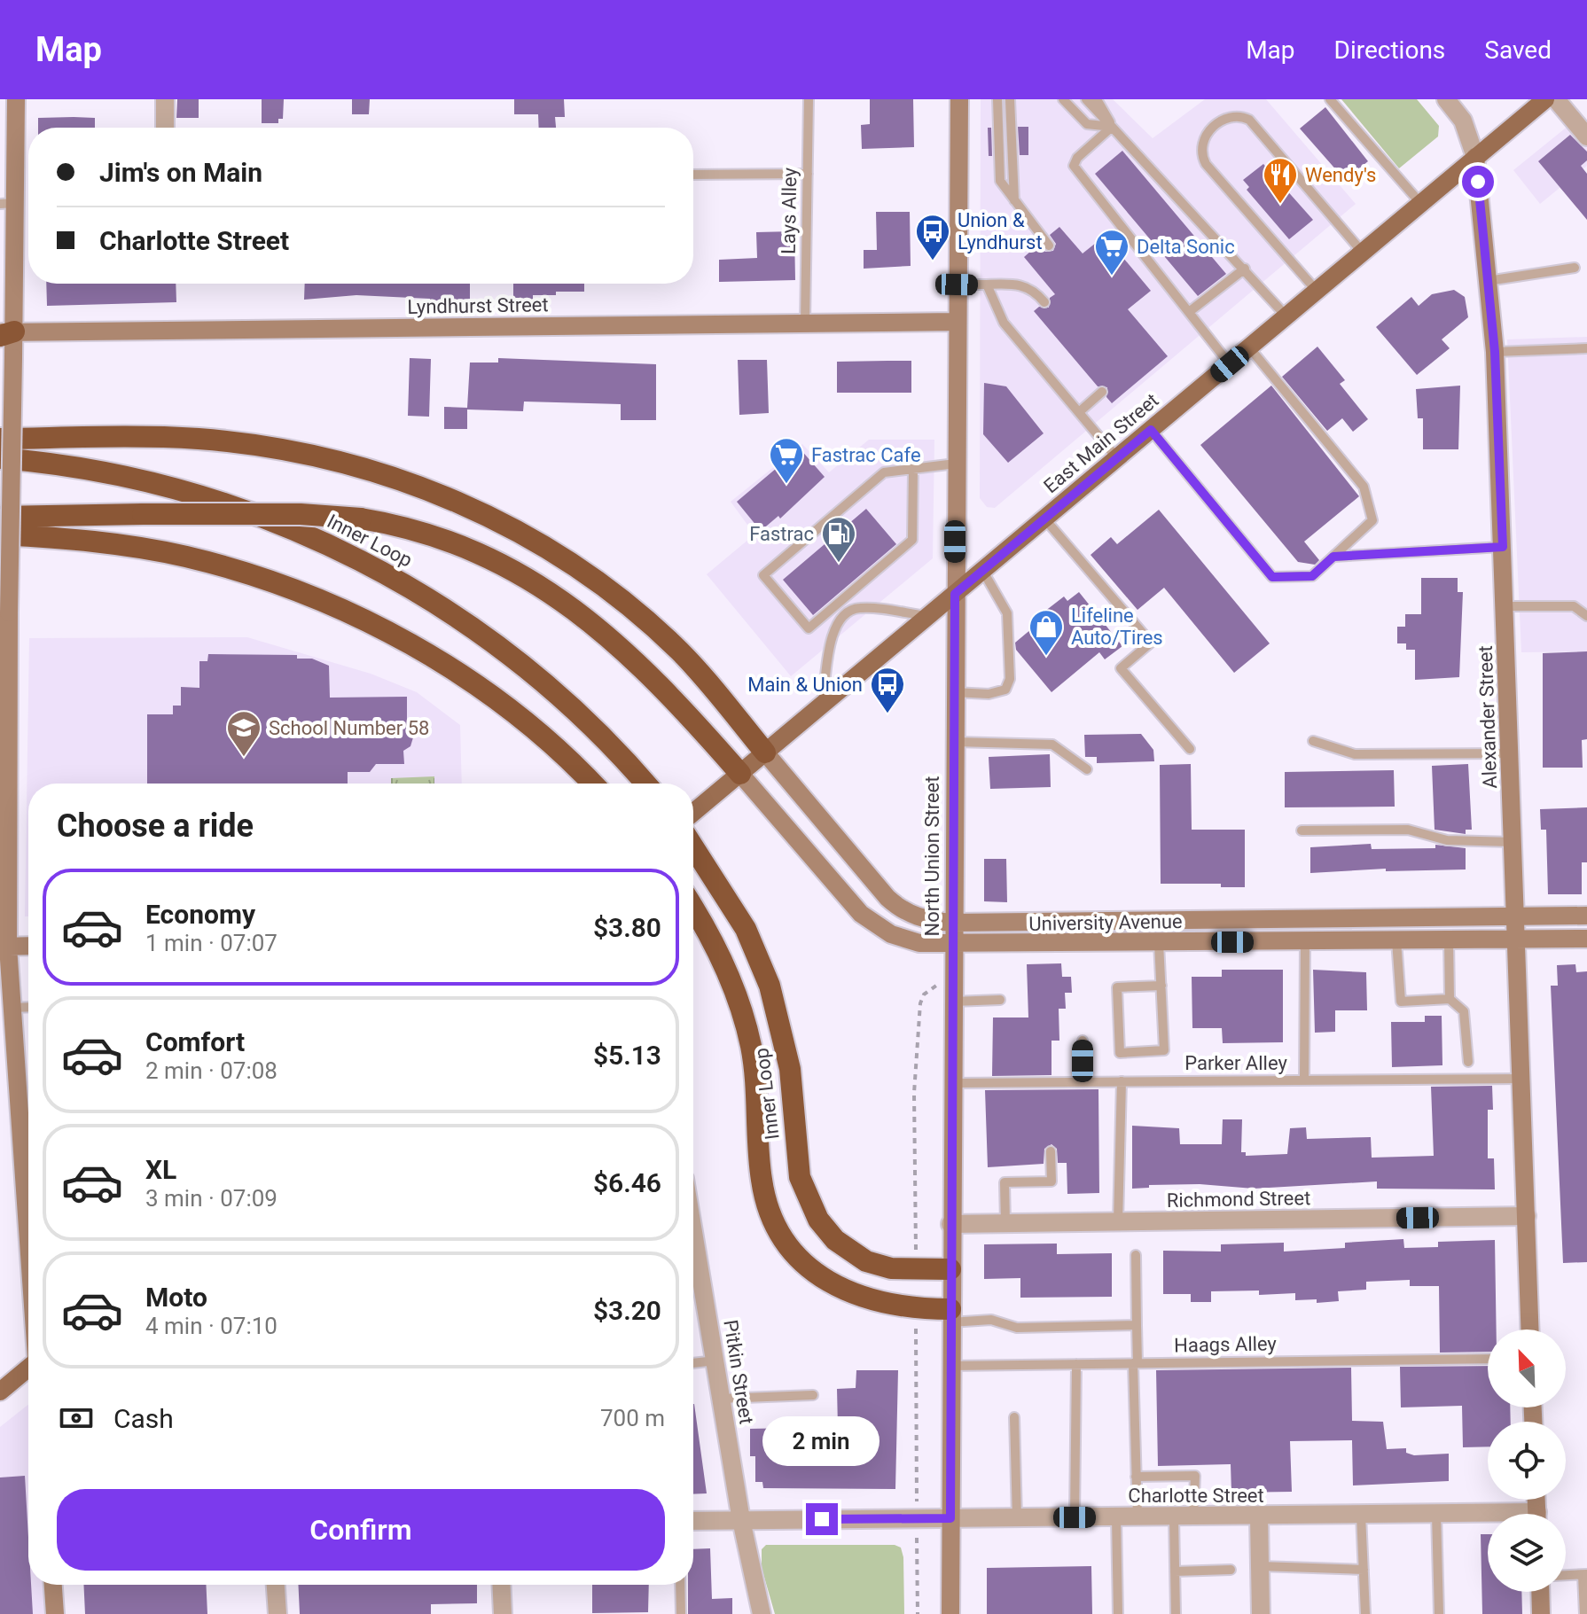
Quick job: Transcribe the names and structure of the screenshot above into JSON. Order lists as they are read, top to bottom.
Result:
{
  "streets": {
    "highway": ["Inner Loop"],
    "main road": ["East Main Street"],
    "street": [
      "Lyndhurst Street",
      "Alexander Street",
      "North Union Street",
      "University Avenue",
      "Richmond Street",
      "Pitkin Street",
      "Charlotte Street"
    ],
    "lane": ["Lays Alley", "Parker Alley", "Haags Alley"]
  },
  "crossings": [
    ["Lays Alley", "Lyndhurst Street"],
    ["Lyndhurst Street", "North Union Street"],
    ["East Main Street", "Alexander Street"],
    ["East Main Street", "North Union Street"],
    ["East Main Street", "University Avenue"],
    ["Inner Loop", "North Union Street"],
    ["Alexander Street", "University Avenue"],
    ["Alexander Street", "Parker Alley"],
    ["Alexander Street", "Richmond Street"],
    ["North Union Street", "University Avenue"],
    ["North Union Street", "Parker Alley"],
    ["North Union Street", "Richmond Street"],
    ["North Union Street", "Haags Alley"],
    ["North Union Street", "Charlotte Street"],
    ["Pitkin Street", "Charlotte Street"]
  ],
  "places": {
    "restaurant": ["Wendy's"],
    "bus stop": ["Union & Lyndhurst", "Main & Union"],
    "supermarket": ["Delta Sonic", "Fastrac Cafe"],
    "fuel station": ["Fastrac"],
    "shop": ["Lifeline Auto/Tires"],
    "school or university": ["School Number 58"]
  },
  "north": "top left",
  "page": {
    "header": "Map",
    "nav": ["Map", "Directions", "Saved"],
    "banner": ["Jim's on Main", "Charlotte Street"],
    "heading": "Choose a ride",
    "list": [
      {
        "name": "Economy",
        "note": "1 min · 07:07",
        "value": "$3.80"
      },
      {
        "name": "Comfort",
        "note": "2 min · 07:08",
        "value": "$5.13"
      },
      {
        "name": "XL",
        "note": "3 min · 07:09",
        "value": "$6.46"
      },
      {
        "name": "Moto",
        "note": "4 min · 07:10",
        "value": "$3.20"
      }
    ],
    "pay": ["Cash", "700 m"],
    "bubble": "2 min",
    "buttons": "Confirm"
  }
}
